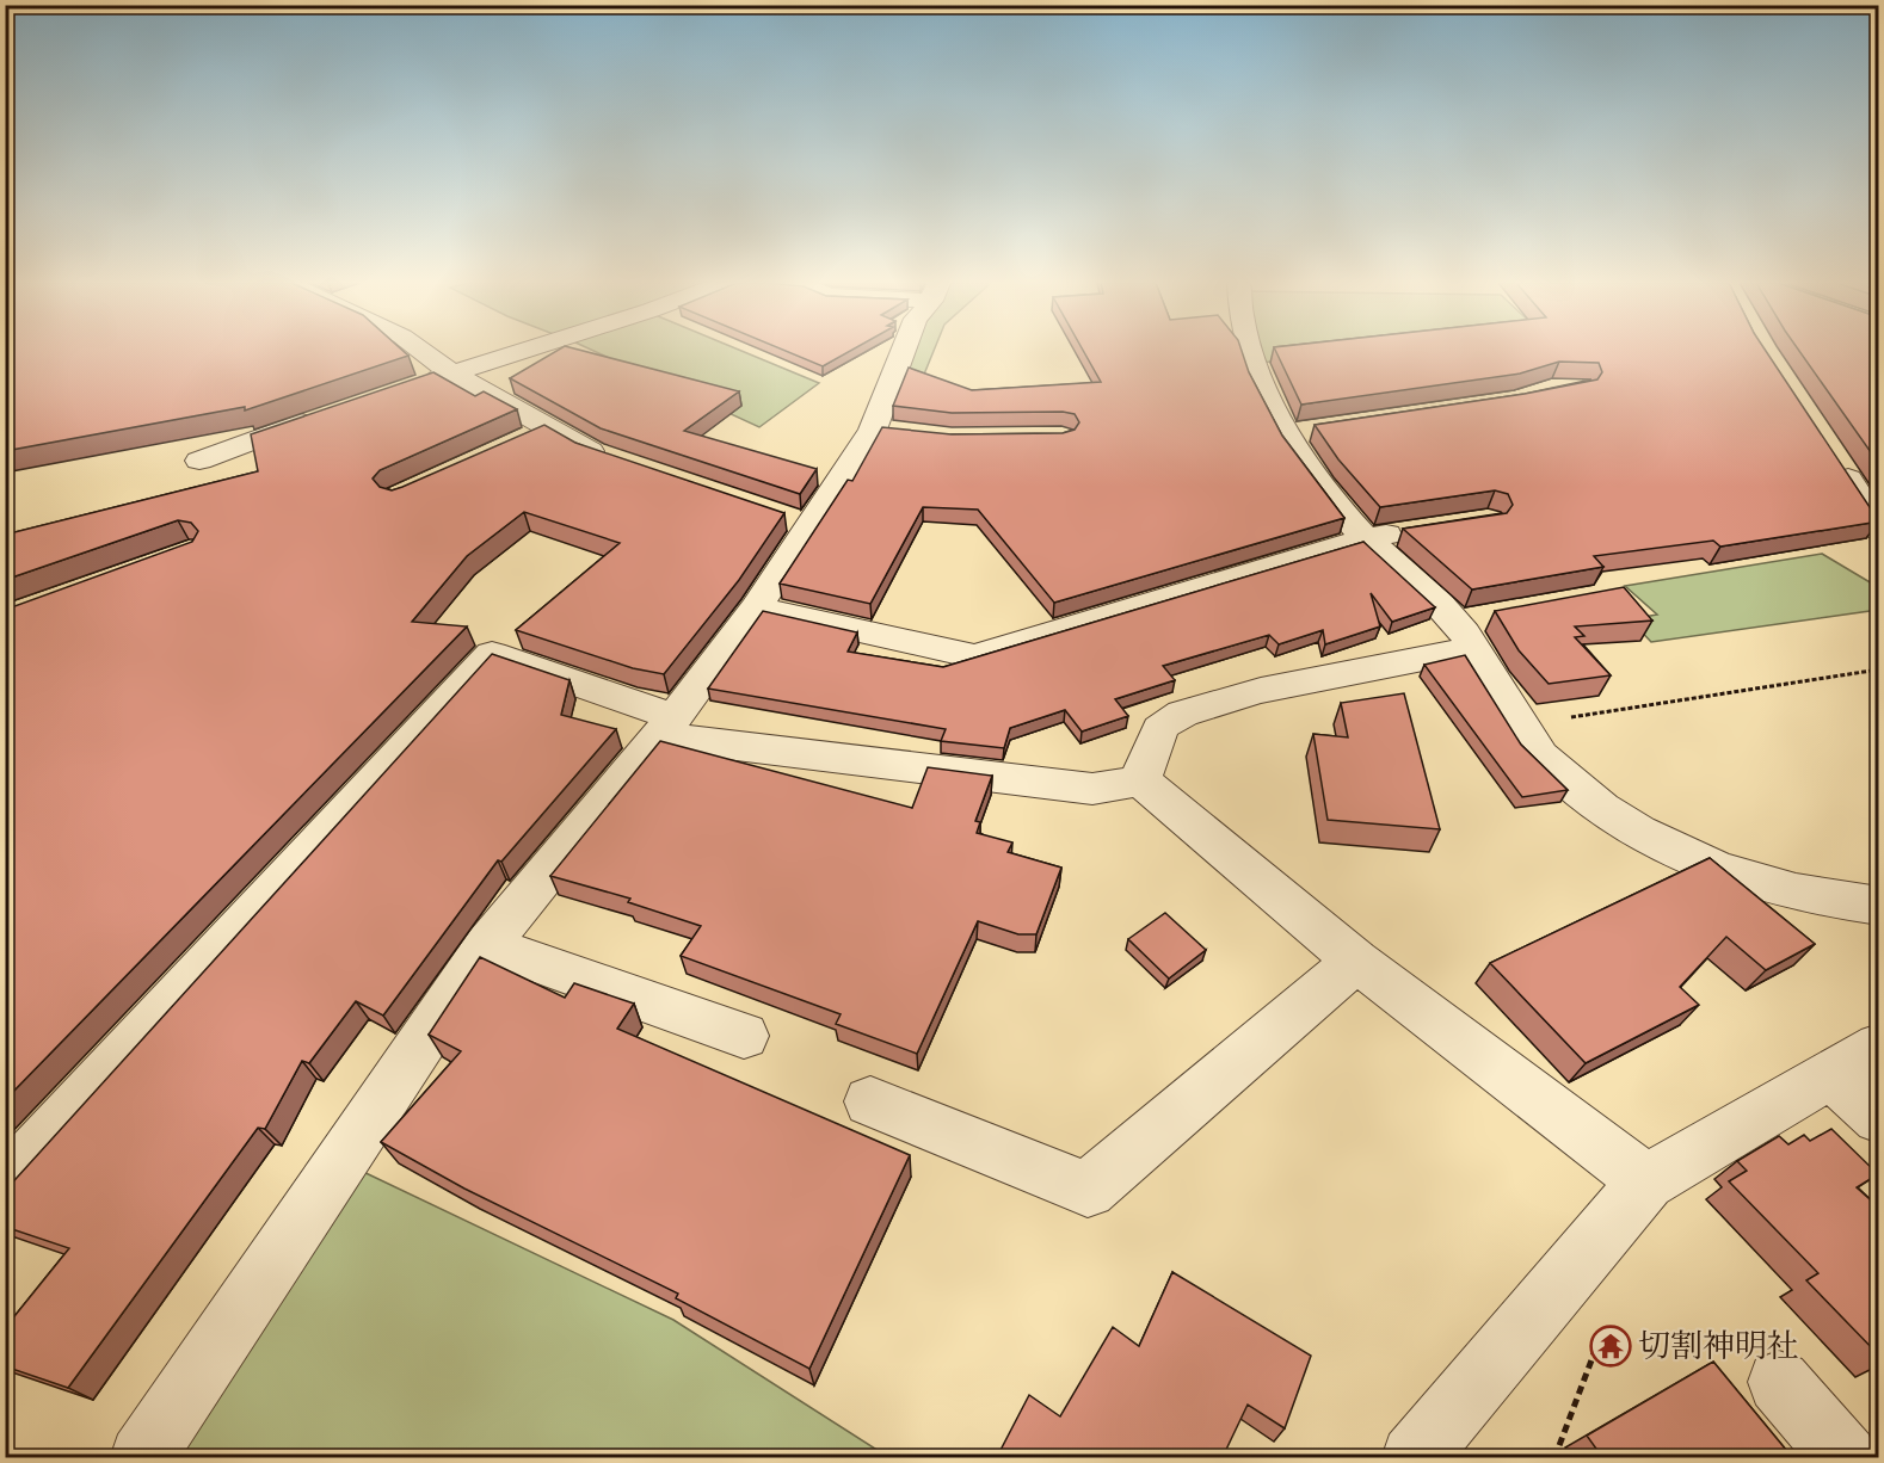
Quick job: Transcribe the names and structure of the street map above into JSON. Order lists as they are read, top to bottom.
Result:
{
  "places": {
    "temple": ["切割神明社"]
  }
}
